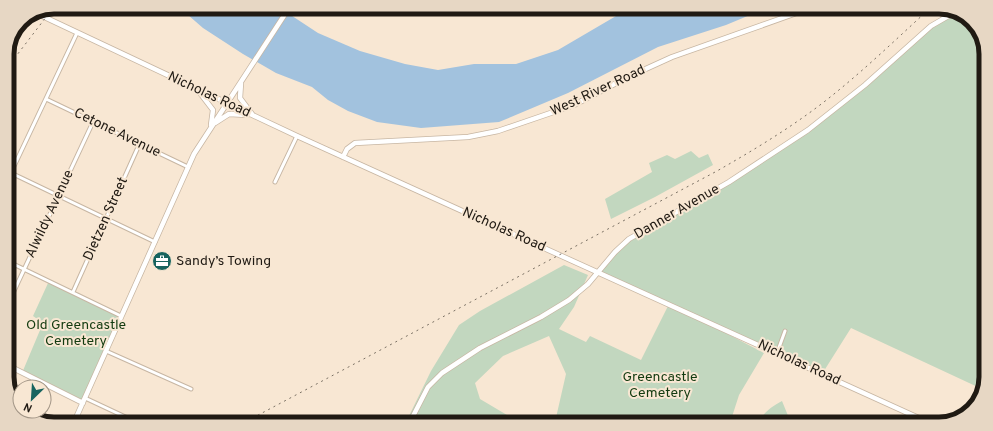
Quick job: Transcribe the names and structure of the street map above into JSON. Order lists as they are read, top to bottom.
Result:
{
  "streets": {
    "street": [
      "West River Road",
      "Nicholas Road",
      "Cetone Avenue",
      "Danner Avenue",
      "Alwildy Avenue",
      "Dietzen Street"
    ]
  },
  "crossings": [
    ["West River Road", "Nicholas Road"],
    ["Nicholas Road", "Danner Avenue"],
    ["Cetone Avenue", "Alwildy Avenue"],
    ["Cetone Avenue", "Dietzen Street"]
  ],
  "parks": ["Old Greencastle Cemetery", "Greencastle Cemetery"],
  "places": {
    "office": ["Sandy’s Towing"]
  },
  "north": "bottom left"
}
